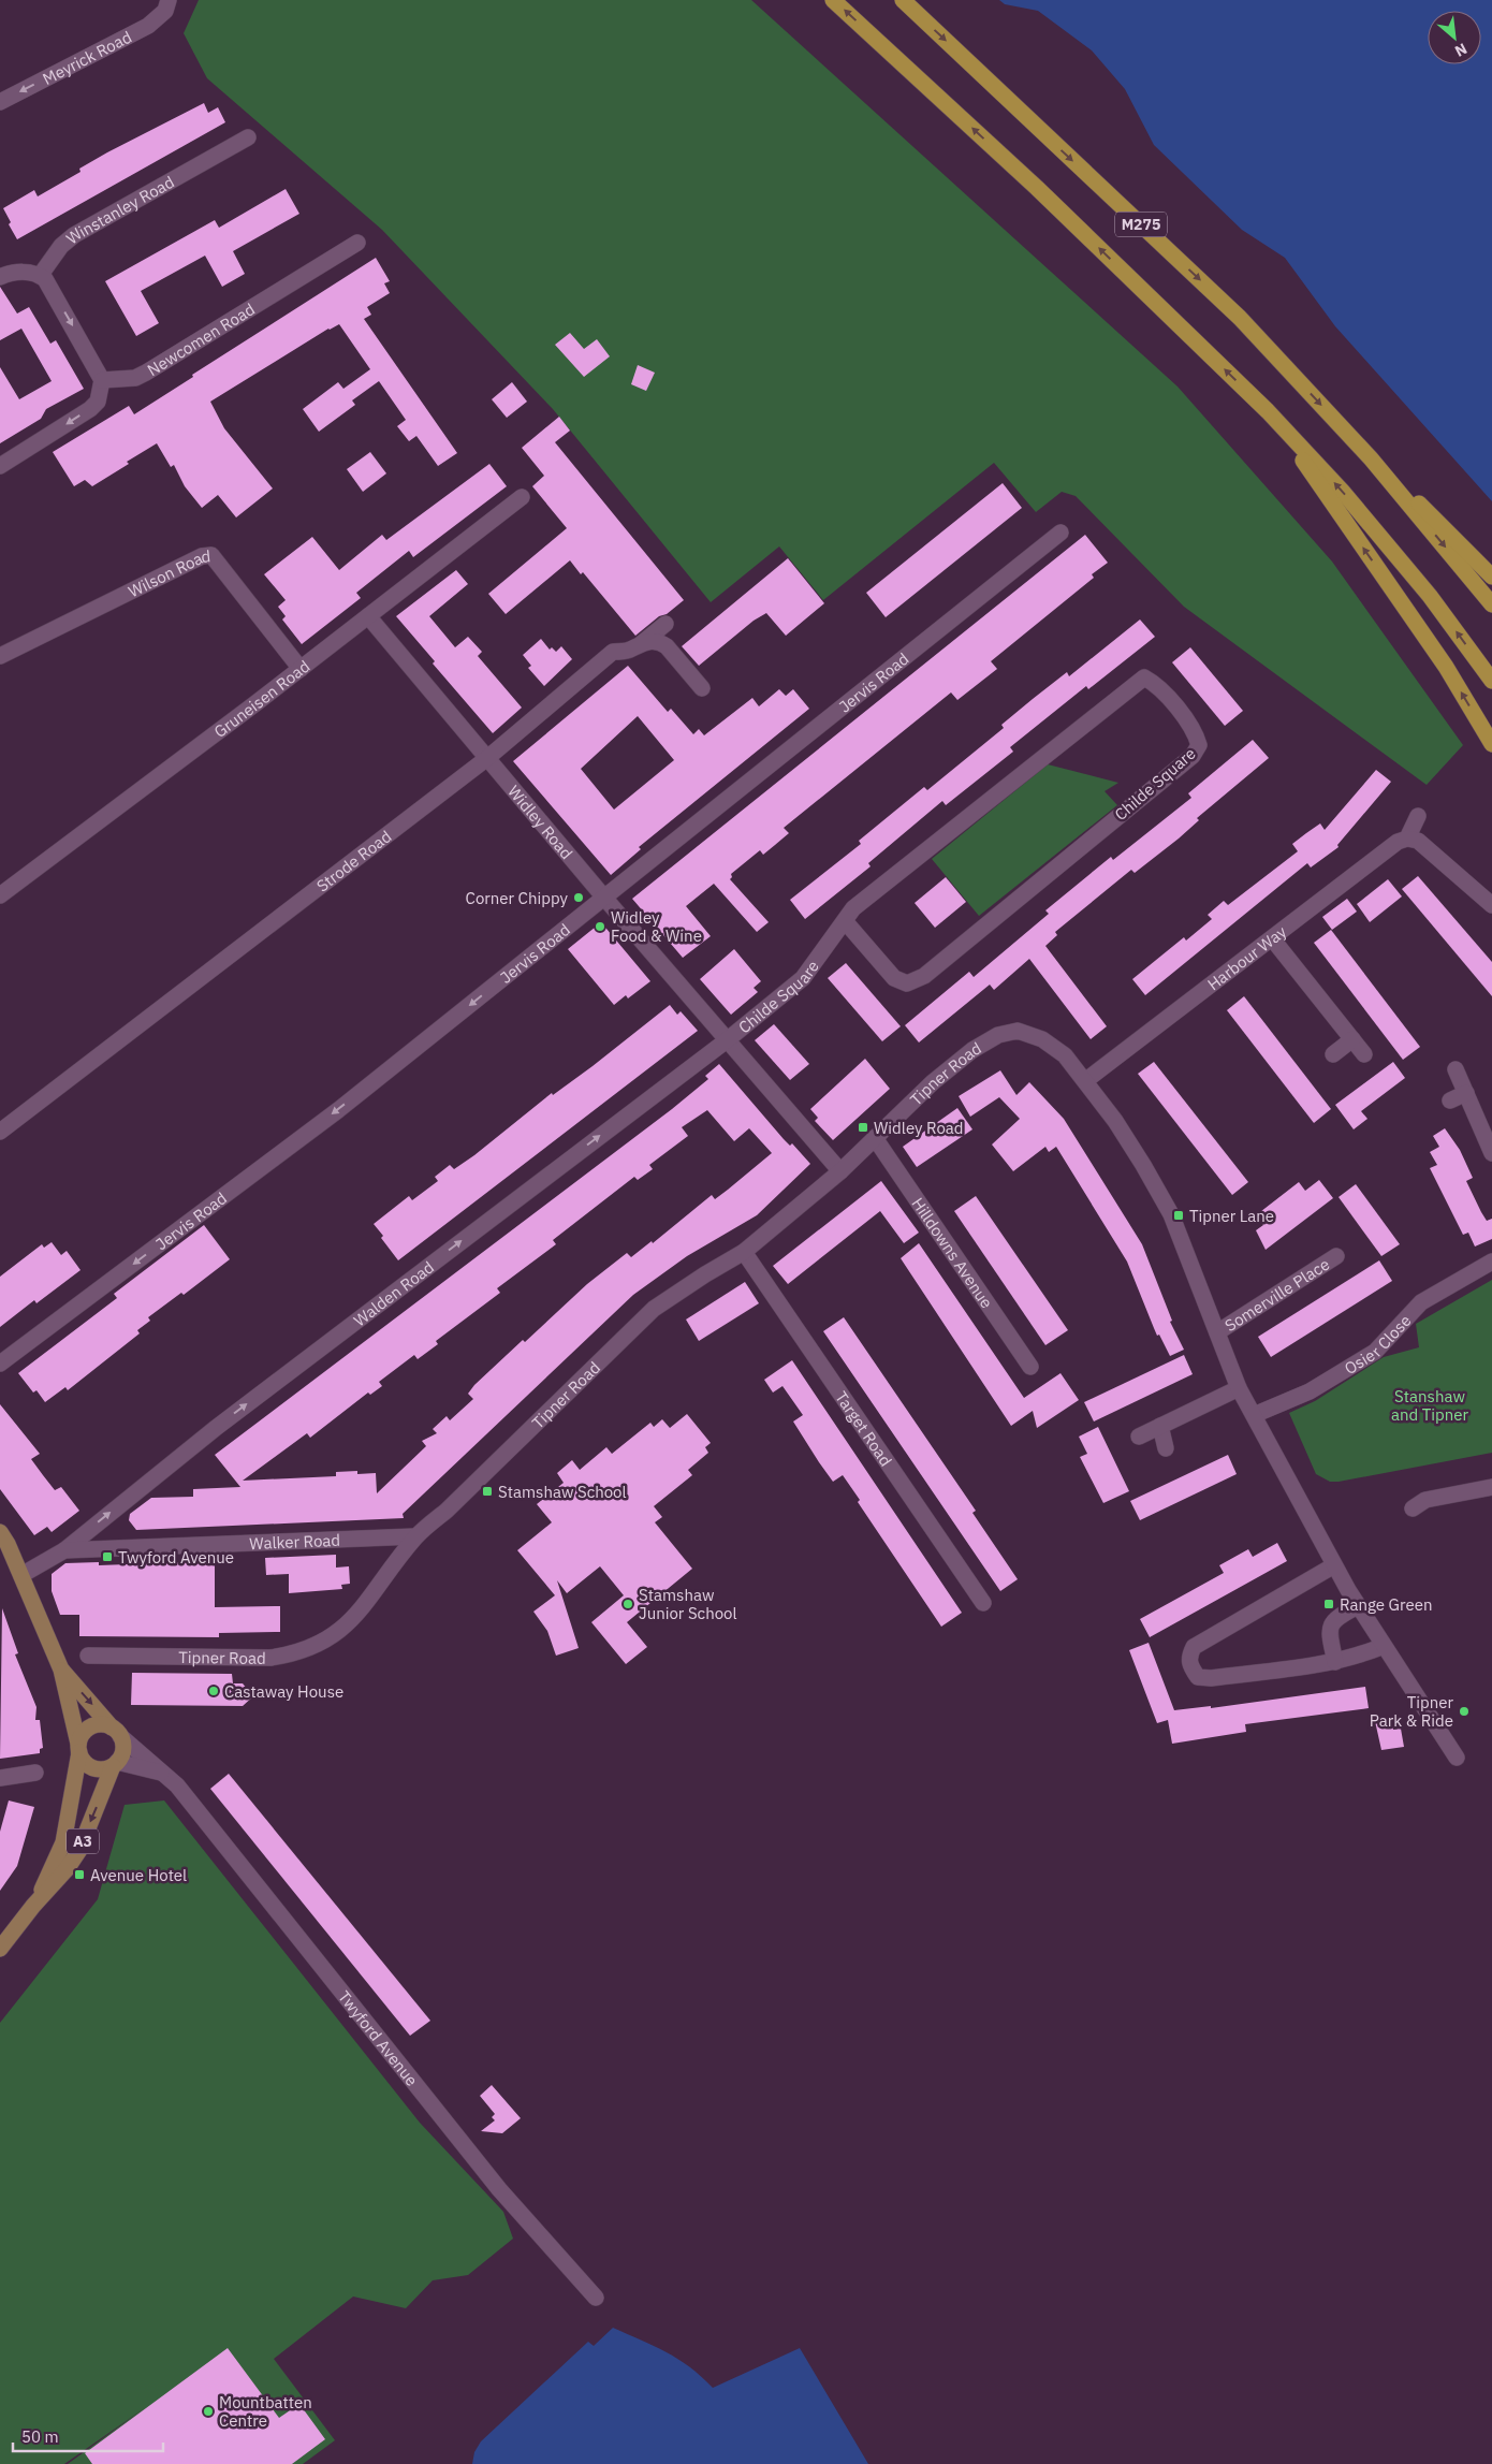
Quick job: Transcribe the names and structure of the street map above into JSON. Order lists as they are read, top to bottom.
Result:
{
  "streets": {
    "highway": ["M275"],
    "main road": ["A3"],
    "street": [
      "Meyrick Road",
      "Winstanley Road",
      "Newcomen Road",
      "Wilson Road",
      "Jervis Road",
      "Gruneisen Road",
      "Childe Square",
      "Widley Road",
      "Strode Road",
      "Harbour Way",
      "Tipner Road",
      "Hilldowns Avenue",
      "Walden Road",
      "Somerville Place",
      "Osier Close",
      "Target Road",
      "Walker Road",
      "Twyford Avenue"
    ]
  },
  "crossings": [
    ["Wilson Road", "Gruneisen Road"],
    ["Jervis Road", "Widley Road"],
    ["Gruneisen Road", "Widley Road"],
    ["Childe Square", "Widley Road"],
    ["Childe Square", "Walden Road"],
    ["Widley Road", "Strode Road"],
    ["Widley Road", "Tipner Road"],
    ["Widley Road", "Walden Road"],
    ["Harbour Way", "Tipner Road"],
    ["Tipner Road", "Hilldowns Avenue"],
    ["Tipner Road", "Target Road"],
    ["Tipner Road", "Walker Road"],
    ["Walden Road", "Walker Road"],
    ["Walker Road", "A3"],
    ["A3", "Twyford Avenue"]
  ],
  "one_way": ["Meyrick Road", "Jervis Road", "Walden Road"],
  "parks": ["Stanshaw and Tipner"],
  "places": {
    "other": [
      "Corner Chippy",
      "Widley Food & Wine",
      "Stamshaw Junior School",
      "Castaway House",
      "Tipner Park & Ride",
      "Mountbatten Centre"
    ],
    "transit": [
      "Widley Road",
      "Tipner Lane",
      "Stamshaw School",
      "Twyford Avenue",
      "Range Green",
      "Avenue Hotel"
    ]
  },
  "scale_bar": "50 m",
  "north": "bottom right"
}
